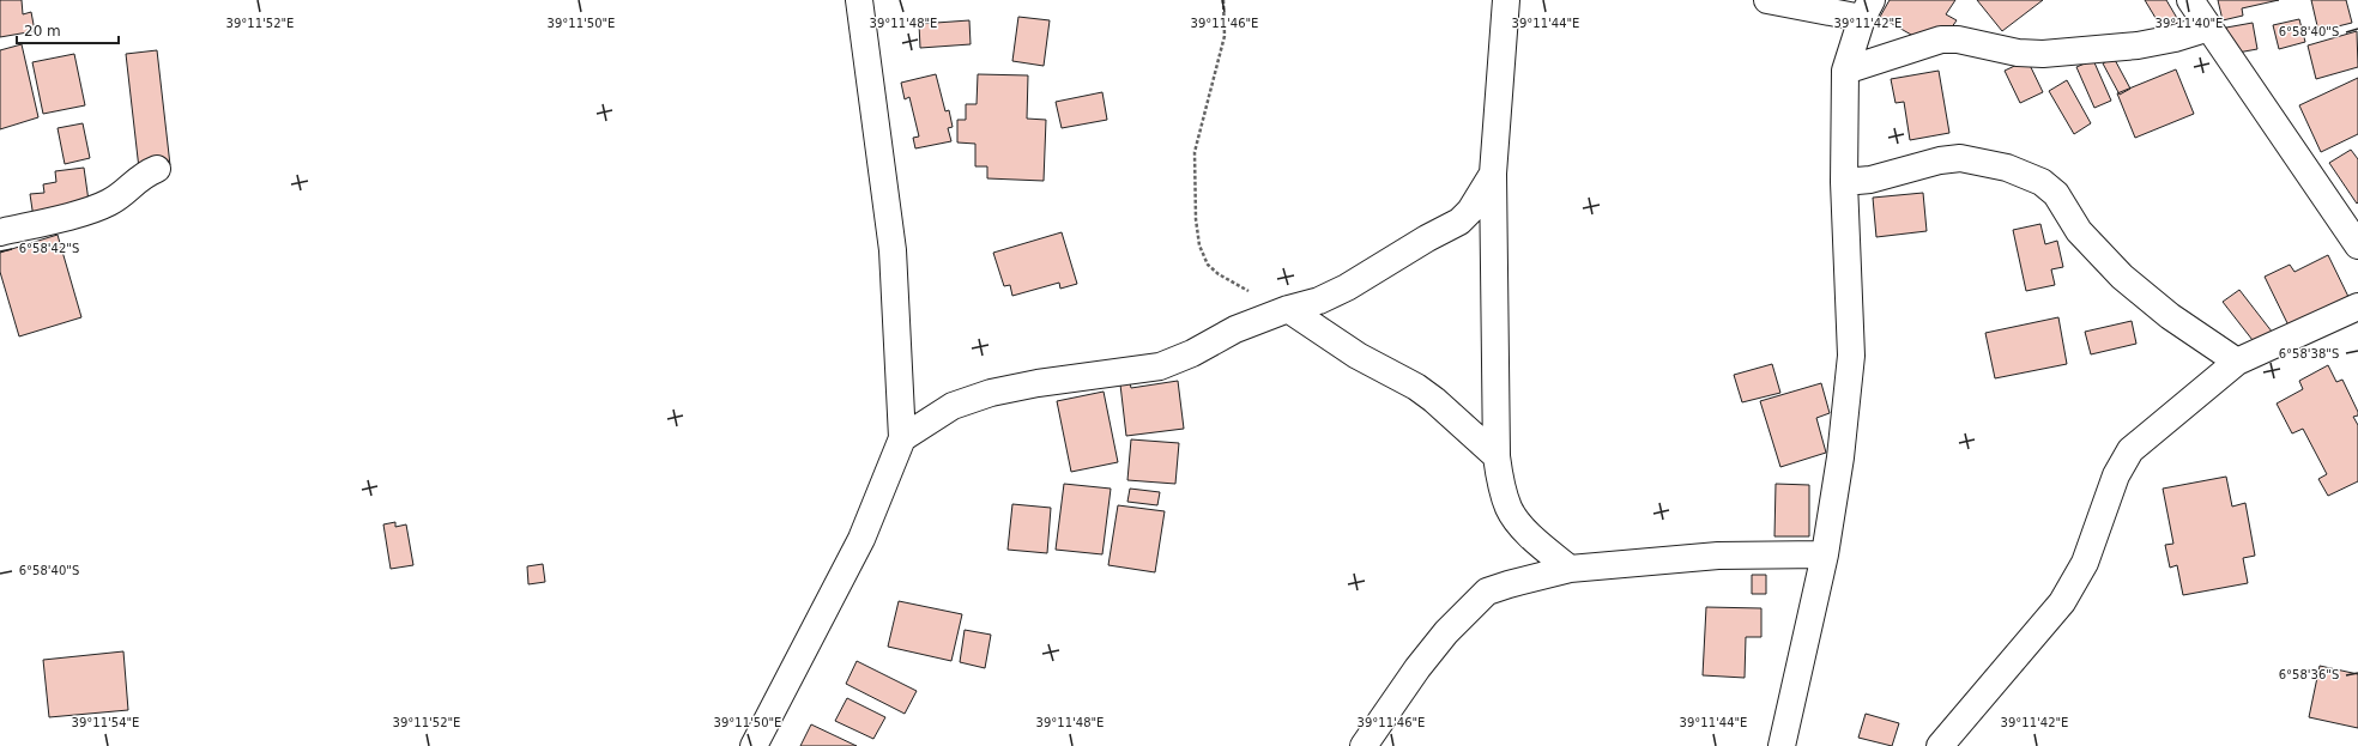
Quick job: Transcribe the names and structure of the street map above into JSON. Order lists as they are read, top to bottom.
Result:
{
  "scale_bar": "20 m",
  "coordinates": [
    "39°11'52\"E",
    "39°11'50\"E",
    "39°11'48\"E",
    "39°11'46\"E",
    "39°11'44\"E",
    "39°11'42\"E",
    "39°11'40\"E",
    "6°58'40\"S",
    "6°58'42\"S",
    "6°58'38\"S",
    "6°58'36\"S",
    "39°11'54\"E"
  ]
}
